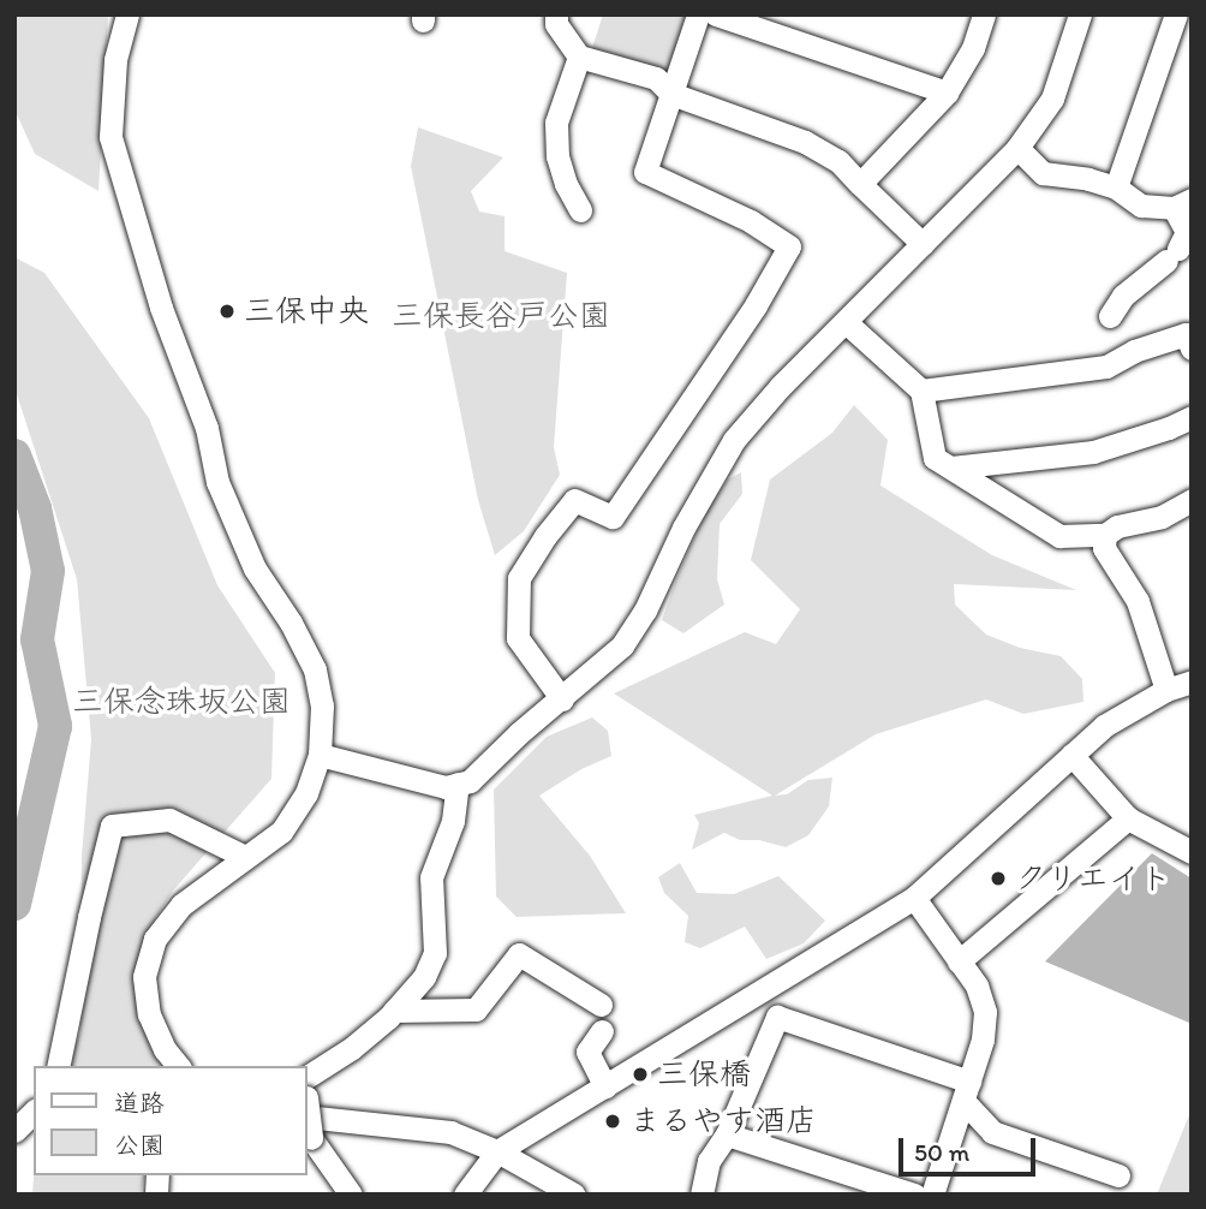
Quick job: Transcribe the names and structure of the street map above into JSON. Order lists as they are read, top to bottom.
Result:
{
  "parks": ["三保長谷戸公園", "三保念珠坂公園"],
  "places": [
    "三保中央",
    "クリエイト",
    "三保橋",
    "まるやす酒店"
  ],
  "legend": ["道路", "公園"],
  "scale_bar": "50 m"
}
